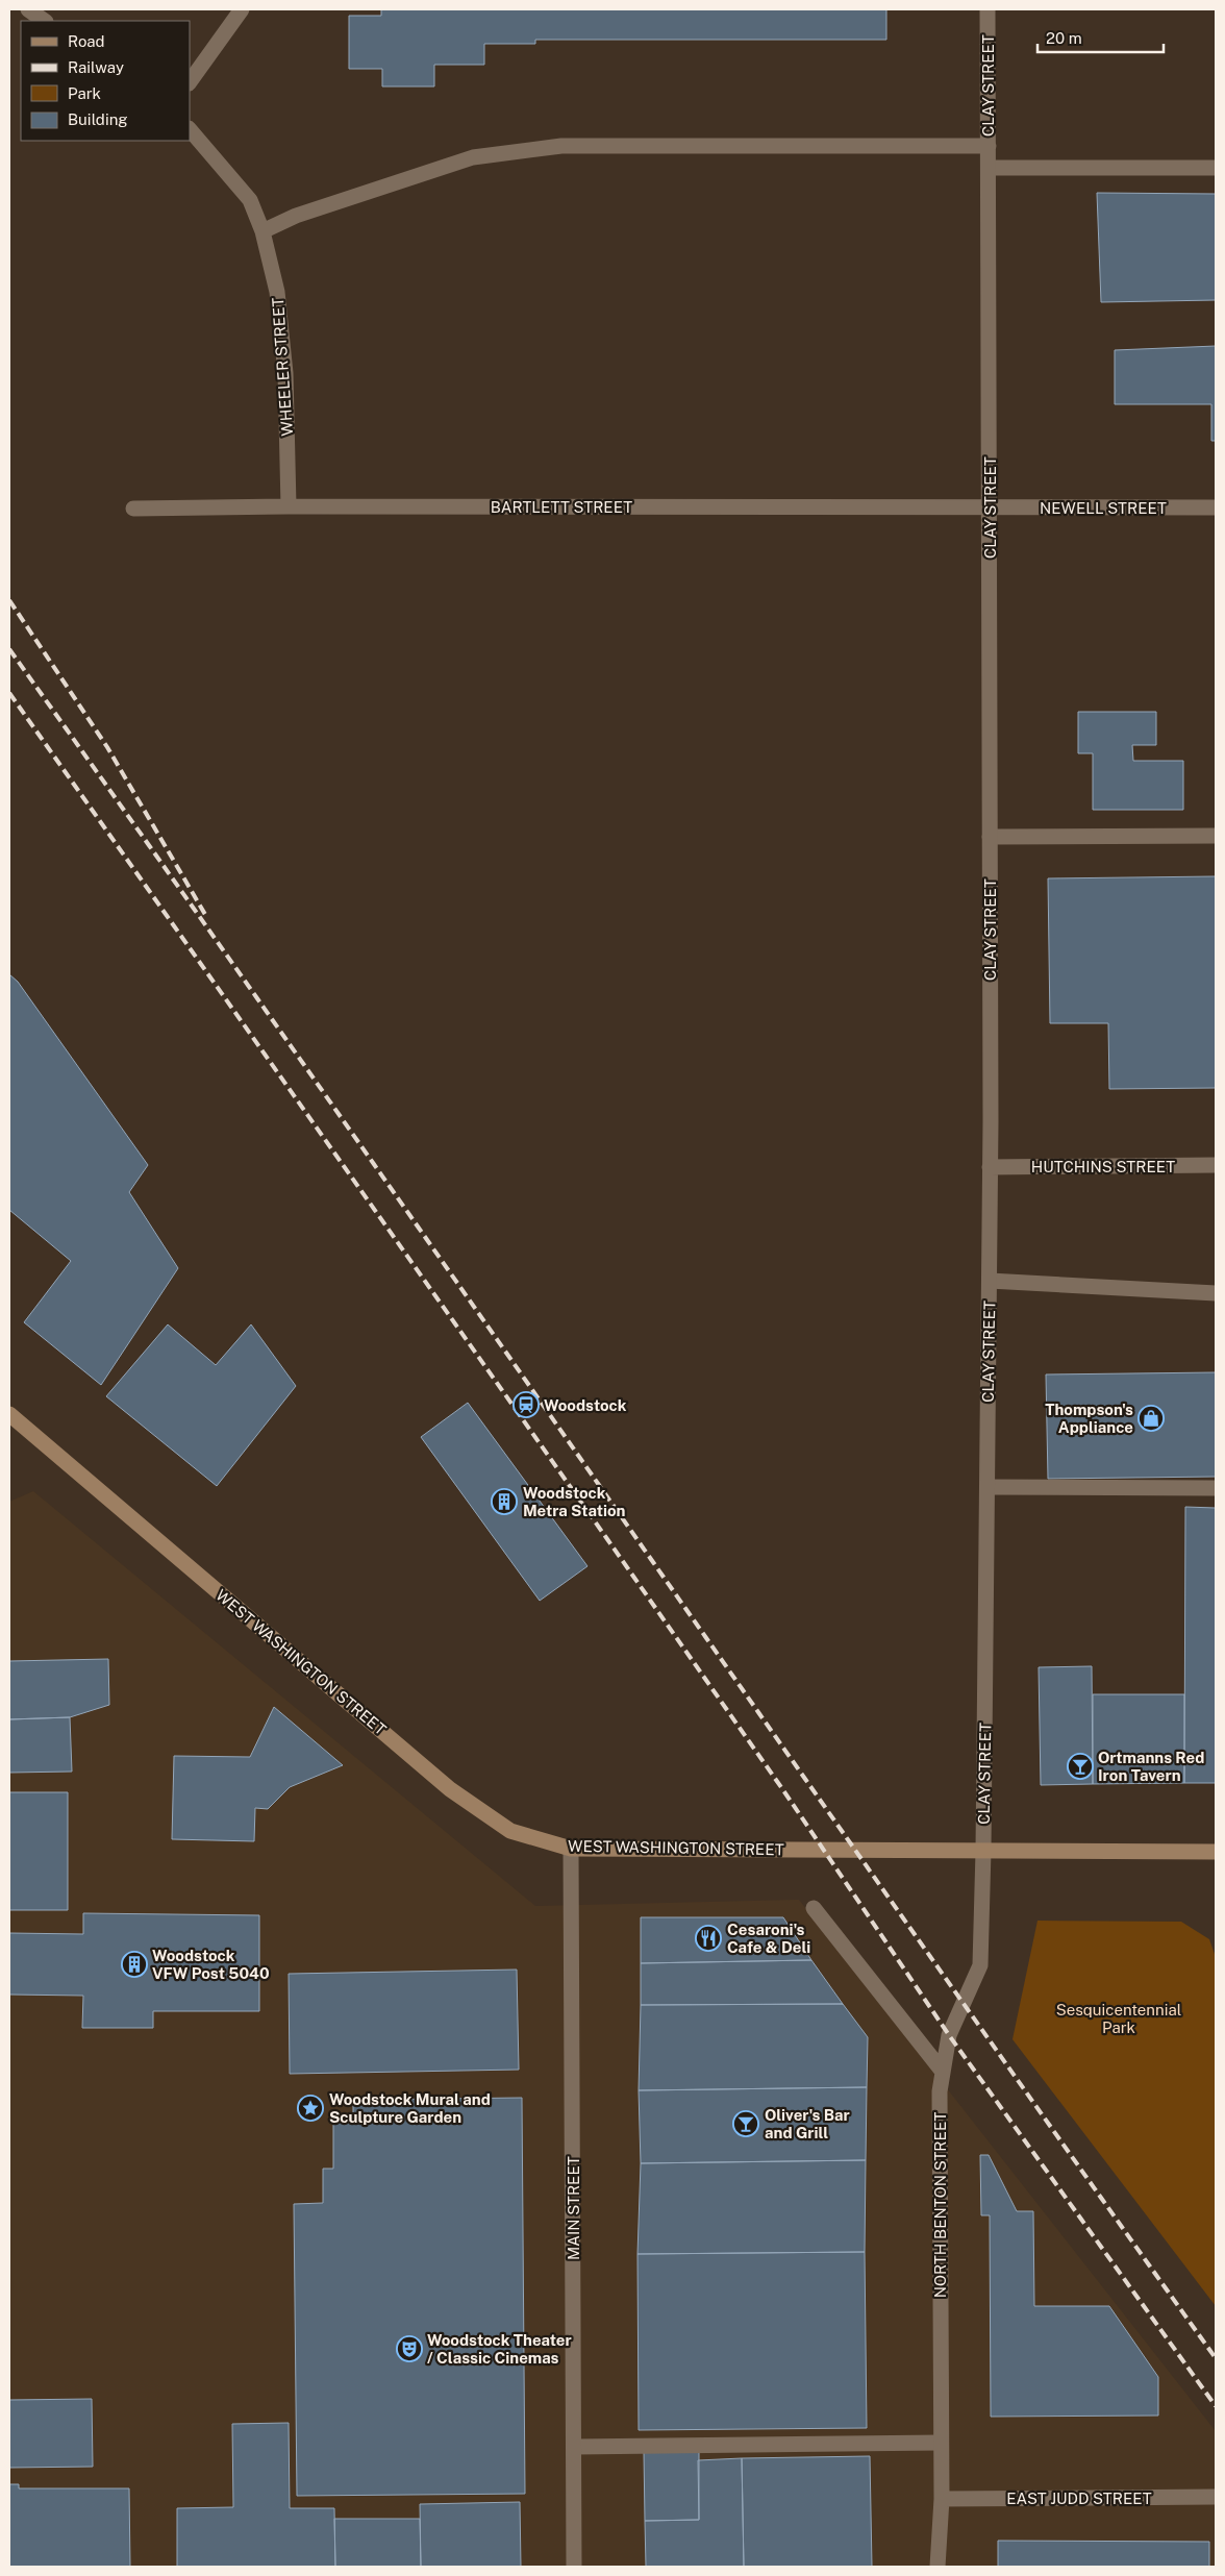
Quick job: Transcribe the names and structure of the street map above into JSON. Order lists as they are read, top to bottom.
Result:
{
  "streets": {
    "main road": ["WEST WASHINGTON STREET"],
    "street": [
      "CLAY STREET",
      "WHEELER STREET",
      "BARTLETT STREET",
      "NEWELL STREET",
      "HUTCHINS STREET",
      "NORTH BENTON STREET",
      "MAIN STREET",
      "EAST JUDD STREET"
    ]
  },
  "crossings": [
    ["CLAY STREET", "BARTLETT STREET"],
    ["CLAY STREET", "NEWELL STREET"],
    ["CLAY STREET", "HUTCHINS STREET"],
    ["CLAY STREET", "WEST WASHINGTON STREET"],
    ["CLAY STREET", "NORTH BENTON STREET"],
    ["WHEELER STREET", "BARTLETT STREET"],
    ["BARTLETT STREET", "NEWELL STREET"],
    ["WEST WASHINGTON STREET", "NORTH BENTON STREET"],
    ["WEST WASHINGTON STREET", "MAIN STREET"],
    ["NORTH BENTON STREET", "EAST JUDD STREET"]
  ],
  "parks": ["Sesquicentennial Park"],
  "places": {
    "station": ["Woodstock"],
    "shop": ["Thompson's Appliance"],
    "building": ["Woodstock Metra Station", "Woodstock VFW Post 5040"],
    "bar": ["Ortmanns Red Iron Tavern", "Oliver's Bar and Grill"],
    "restaurant": ["Cesaroni's Cafe & Deli"],
    "place": ["Woodstock Mural and Sculpture Garden"],
    "theatre": ["Woodstock Theater / Classic Cinemas"]
  },
  "legend": [
    "Road",
    "Railway",
    "Park",
    "Building"
  ],
  "scale_bar": "20 m"
}
